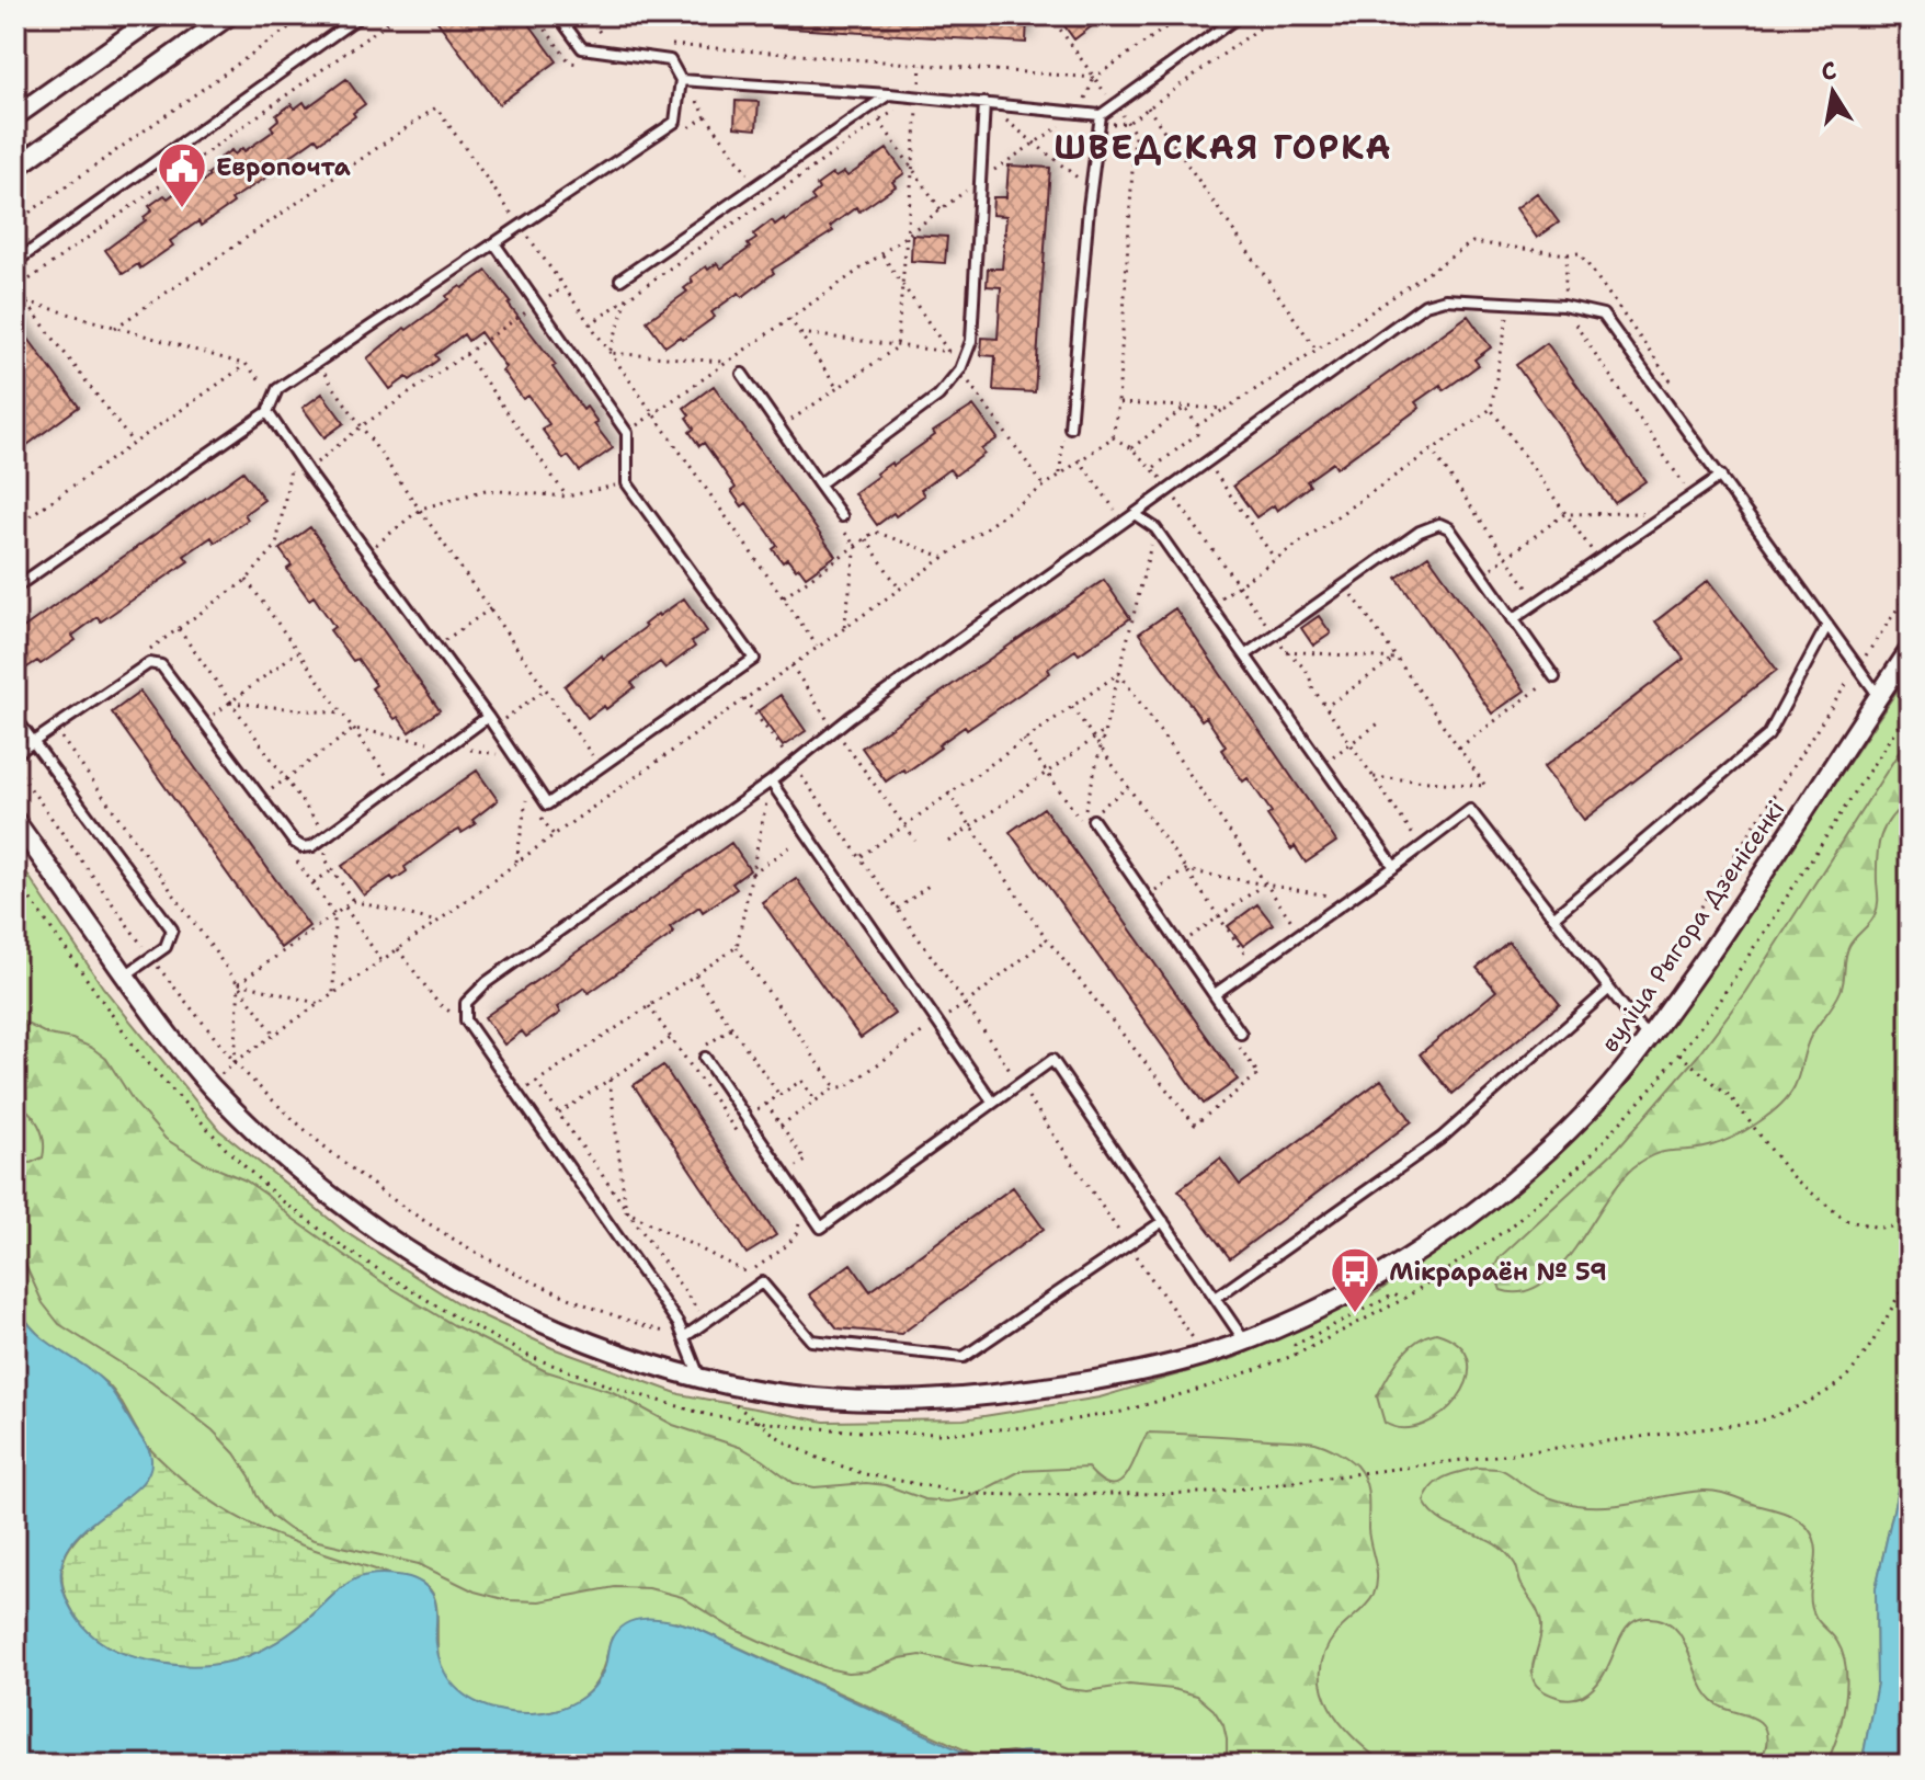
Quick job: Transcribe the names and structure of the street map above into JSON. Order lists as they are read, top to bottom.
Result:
{
  "streets": {
    "street": ["вуліца Рыгора Дзенісенкі"]
  },
  "districts": ["ШВЕДСКАЯ ГОРКА"],
  "places": {
    "public building": ["Европочта"],
    "bus stop": ["Мікрараён № 59"]
  },
  "north": "top"
}
